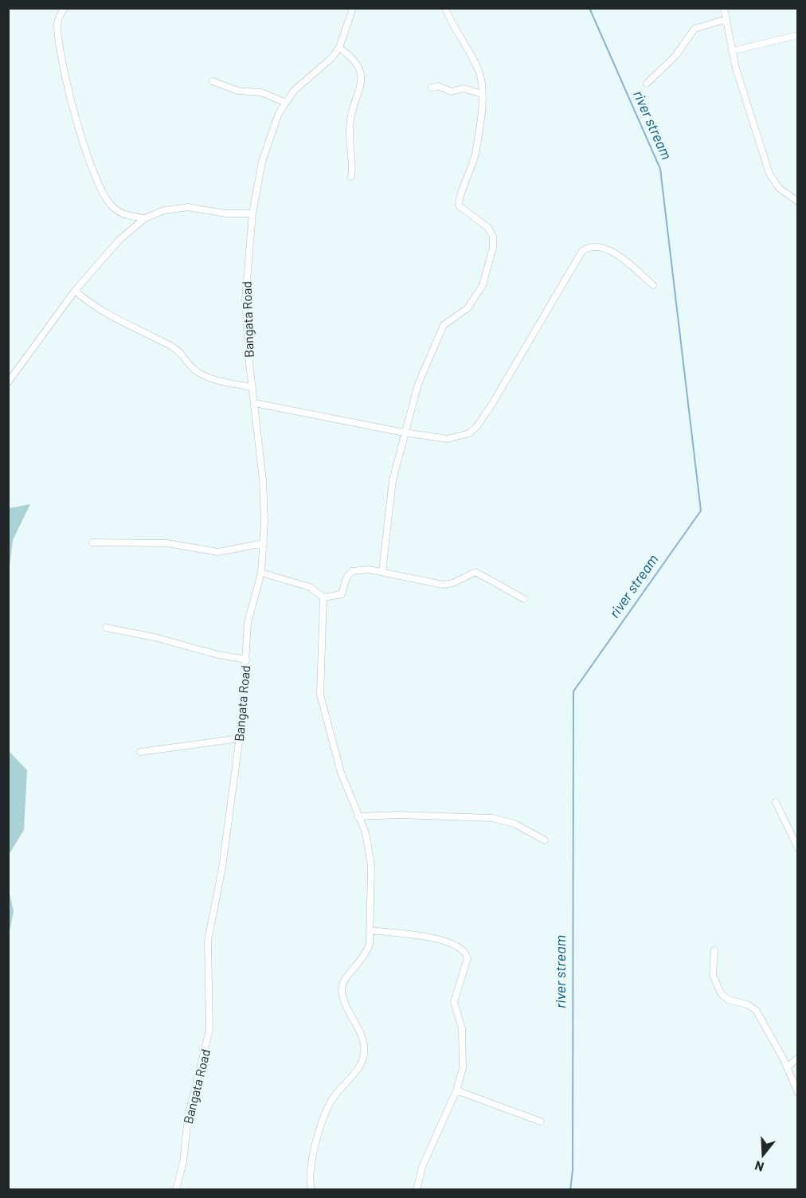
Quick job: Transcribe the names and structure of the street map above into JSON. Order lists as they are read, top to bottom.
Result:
{
  "streets": {
    "street": ["Bangata Road"]
  },
  "water": ["river stream"],
  "north": "bottom"
}
